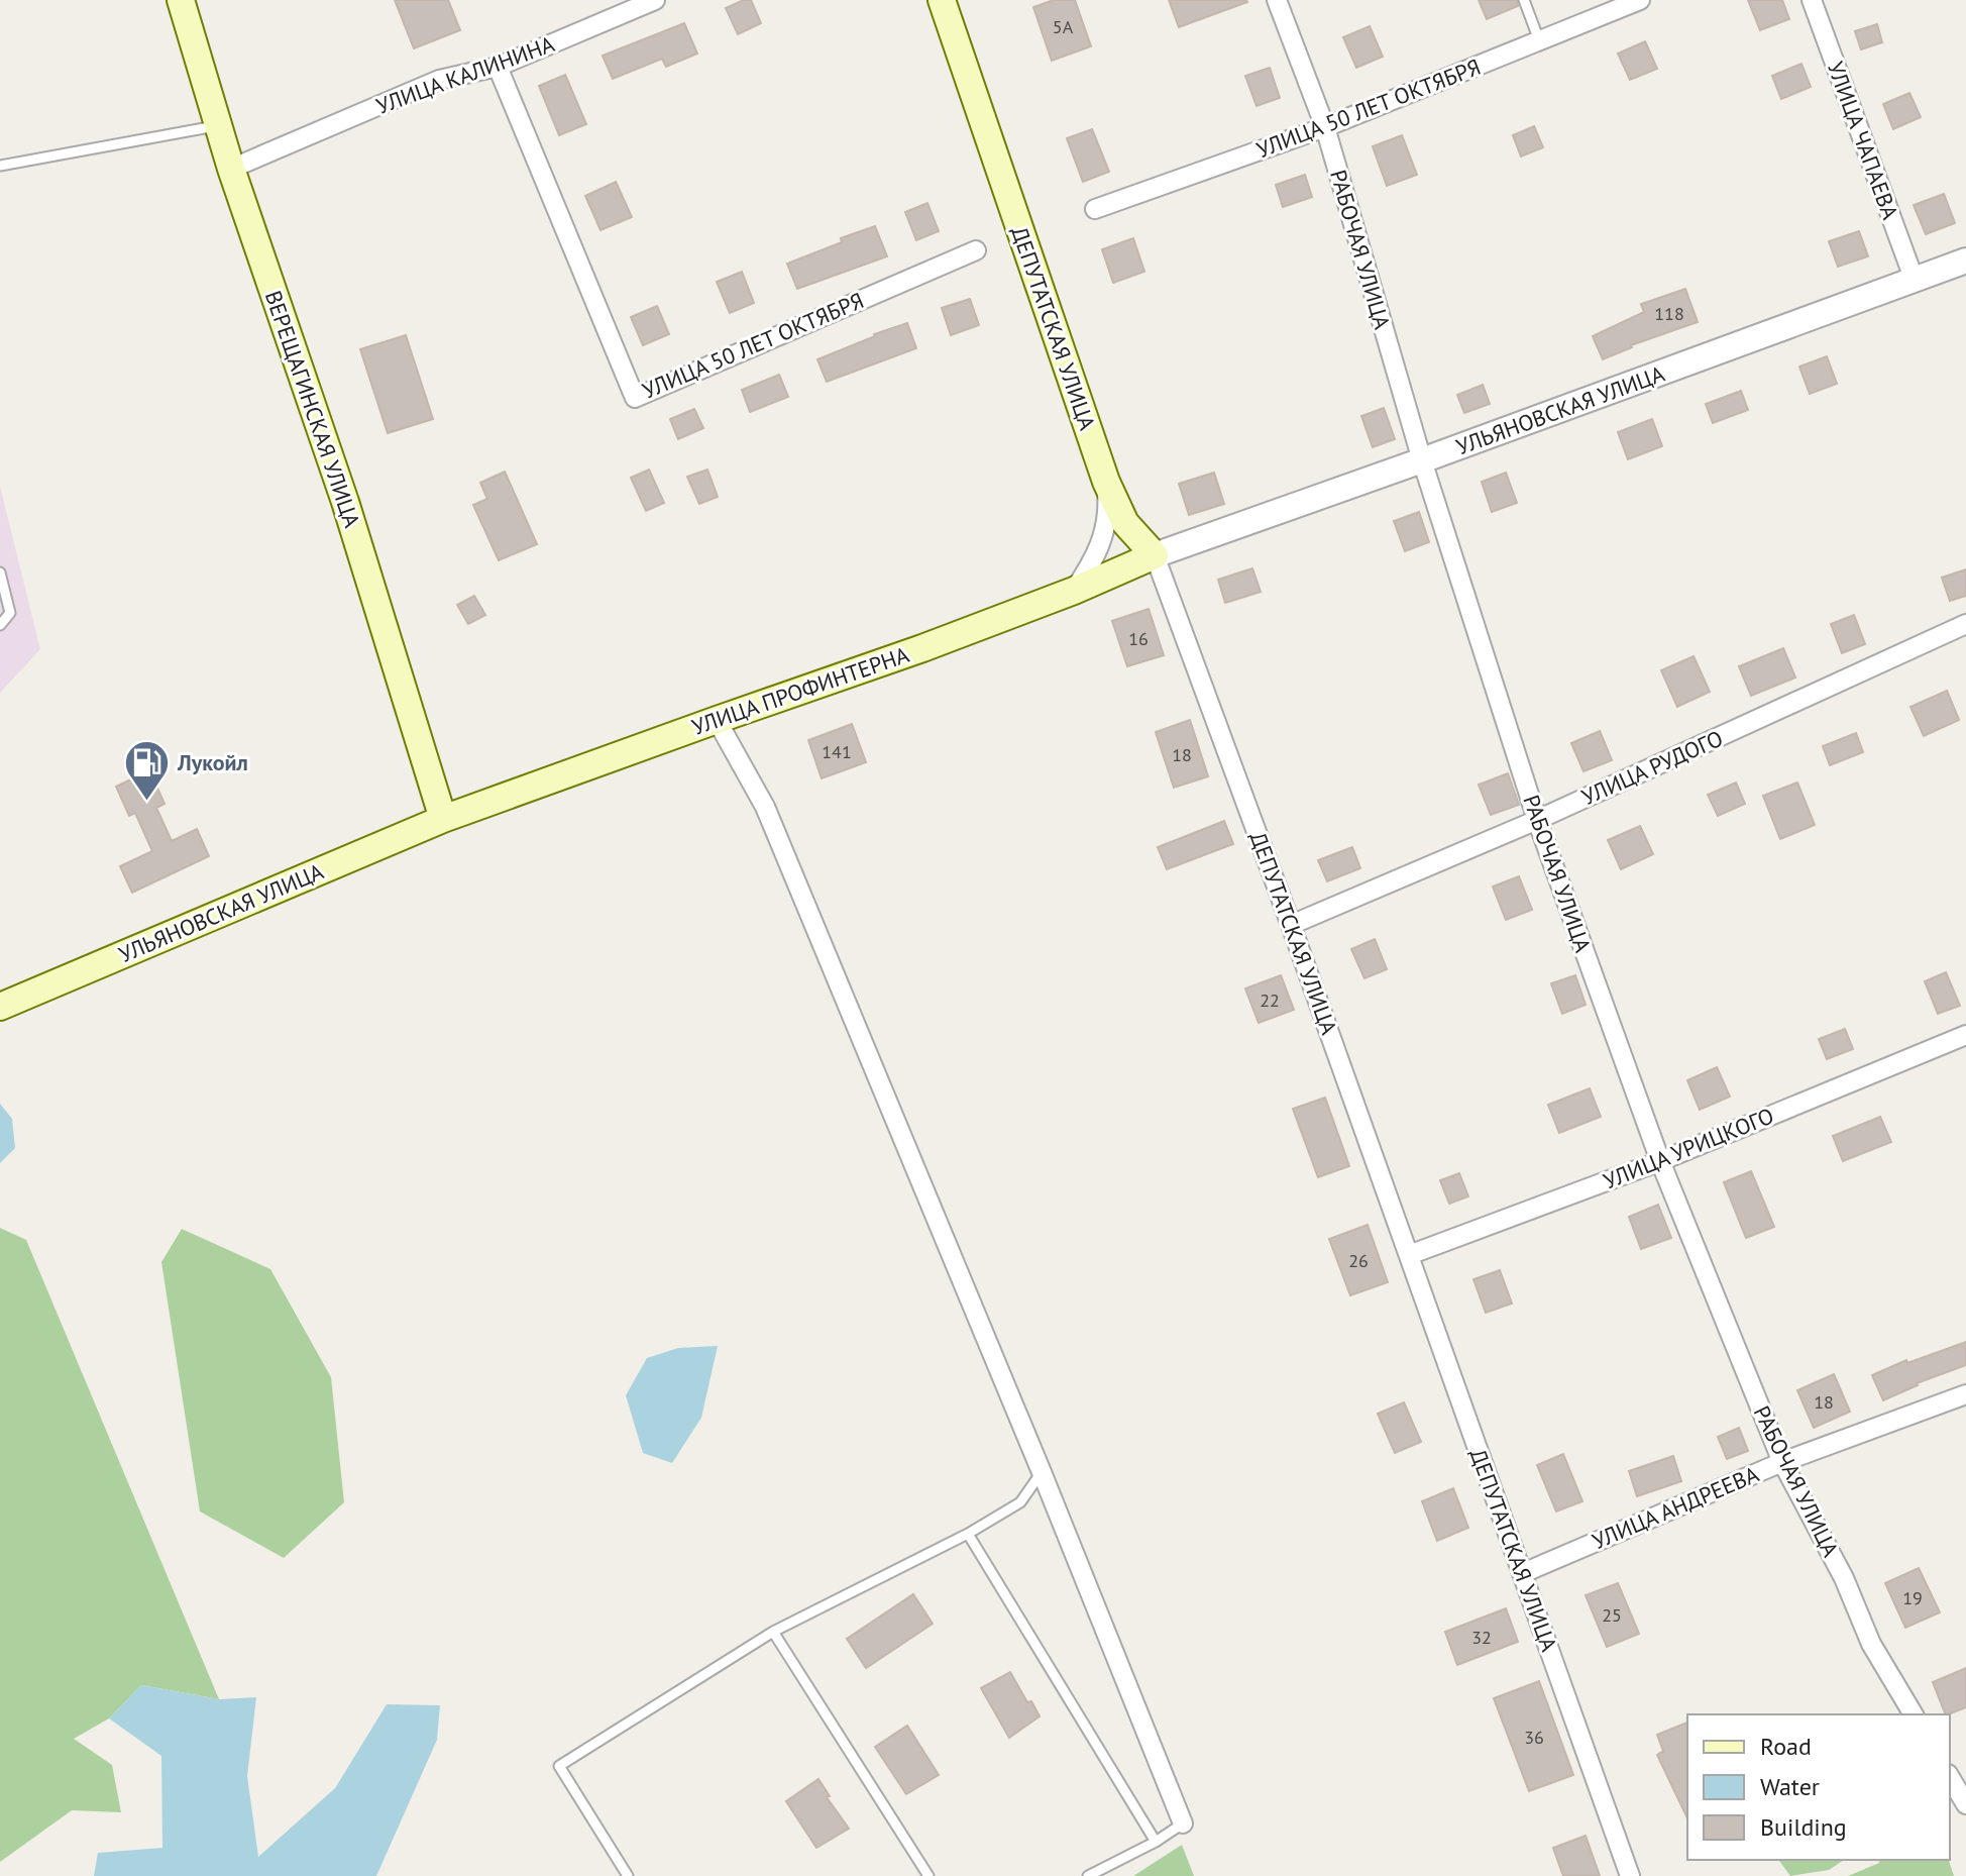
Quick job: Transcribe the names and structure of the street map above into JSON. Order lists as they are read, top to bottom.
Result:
{
  "streets": {
    "main road": [
      "ДЕПУТАТСКАЯ УЛИЦА",
      "ВЕРЕЩАГИНСКАЯ УЛИЦА",
      "УЛЬЯНОВСКАЯ УЛИЦА",
      "УЛИЦА ПРОФИНТЕРНА"
    ],
    "street": [
      "УЛИЦА КАЛИНИНА",
      "УЛИЦА 50 ЛЕТ ОКТЯБРЯ",
      "УЛИЦА ЧАПАЕВА",
      "РАБОЧАЯ УЛИЦА",
      "УЛИЦА РУДОГО",
      "УЛИЦА УРИЦКОГО",
      "УЛИЦА АНДРЕЕВА"
    ]
  },
  "crossings": [
    ["УЛИЦА КАЛИНИНА", "УЛИЦА 50 ЛЕТ ОКТЯБРЯ"],
    ["УЛИЦА КАЛИНИНА", "ВЕРЕЩАГИНСКАЯ УЛИЦА"],
    ["УЛИЦА 50 ЛЕТ ОКТЯБРЯ", "РАБОЧАЯ УЛИЦА"],
    ["УЛИЦА ЧАПАЕВА", "УЛЬЯНОВСКАЯ УЛИЦА"],
    ["РАБОЧАЯ УЛИЦА", "УЛЬЯНОВСКАЯ УЛИЦА"],
    ["РАБОЧАЯ УЛИЦА", "УЛИЦА РУДОГО"],
    ["РАБОЧАЯ УЛИЦА", "УЛИЦА УРИЦКОГО"],
    ["РАБОЧАЯ УЛИЦА", "УЛИЦА АНДРЕЕВА"],
    ["ДЕПУТАТСКАЯ УЛИЦА", "УЛЬЯНОВСКАЯ УЛИЦА"],
    ["ДЕПУТАТСКАЯ УЛИЦА", "УЛИЦА ПРОФИНТЕРНА"],
    ["ДЕПУТАТСКАЯ УЛИЦА", "УЛИЦА РУДОГО"],
    ["ДЕПУТАТСКАЯ УЛИЦА", "УЛИЦА УРИЦКОГО"],
    ["ДЕПУТАТСКАЯ УЛИЦА", "УЛИЦА АНДРЕЕВА"],
    ["ВЕРЕЩАГИНСКАЯ УЛИЦА", "УЛЬЯНОВСКАЯ УЛИЦА"],
    ["ВЕРЕЩАГИНСКАЯ УЛИЦА", "УЛИЦА ПРОФИНТЕРНА"],
    ["УЛЬЯНОВСКАЯ УЛИЦА", "УЛИЦА ПРОФИНТЕРНА"]
  ],
  "places": {
    "fuel station": ["Лукойл"]
  },
  "house_numbers": [
    "5А",
    "118",
    "16",
    "141",
    "18",
    "22",
    "26",
    "18",
    "19",
    "25",
    "32",
    "36"
  ],
  "legend": ["Road", "Water", "Building"]
}
